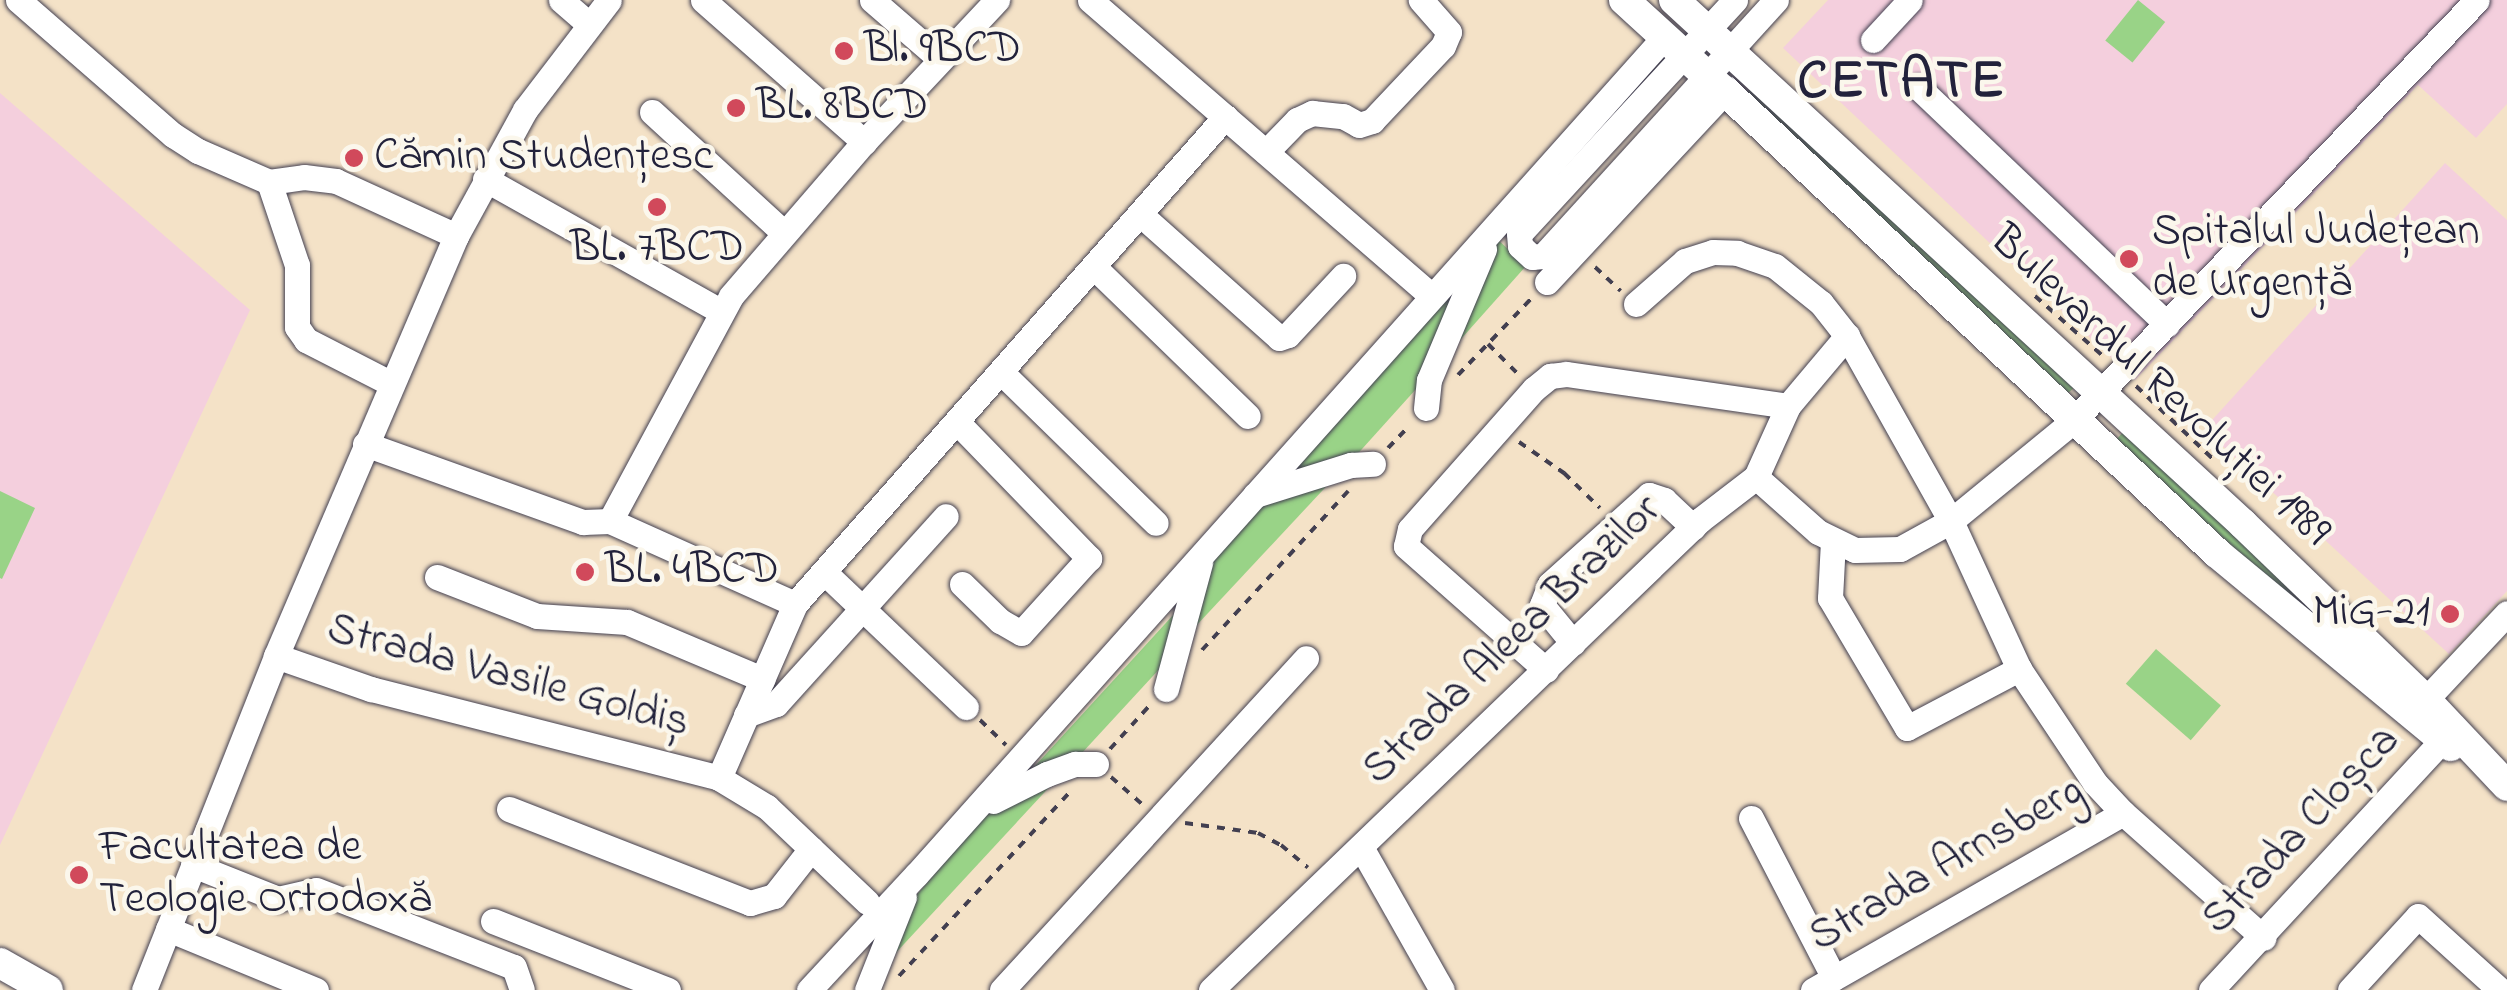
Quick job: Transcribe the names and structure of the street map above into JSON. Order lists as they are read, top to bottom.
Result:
{
  "streets": {
    "main road": ["Bulevardul Revoluției 1989"],
    "street": [
      "Strada Aleea Brazilor",
      "Strada Vasile Goldiș",
      "Strada Cloșca",
      "Strada Arnsberg"
    ]
  },
  "crossings": [
    ["Bulevardul Revoluției 1989", "Strada Cloșca"],
    ["Strada Aleea Brazilor", "Strada Arnsberg"],
    ["Strada Cloșca", "Strada Arnsberg"]
  ],
  "districts": ["CETATE"],
  "places": [
    "Bl. 9BCD",
    "BL. 8BCD",
    "Cămin Studențesc",
    "BL. 7BCD",
    "Spitalul Județean de Urgență",
    "BL. 4BCD",
    "MiG-21",
    "Facultatea de Teologie Ortodoxă"
  ]
}
